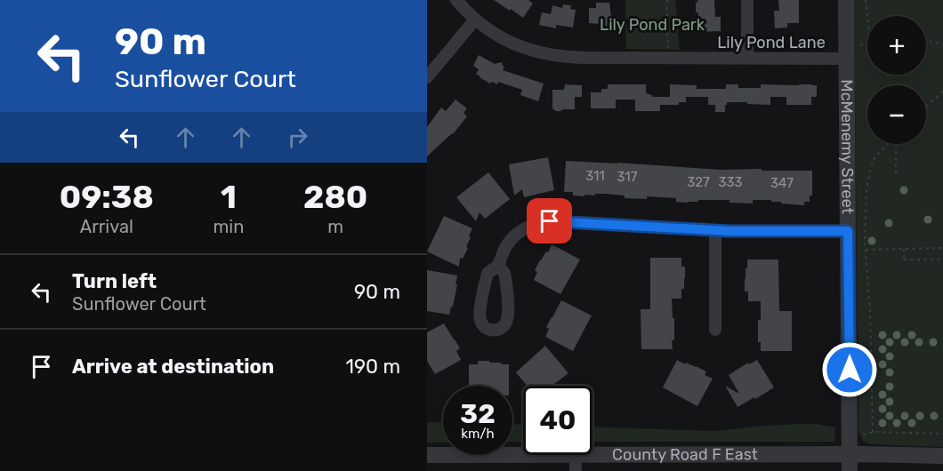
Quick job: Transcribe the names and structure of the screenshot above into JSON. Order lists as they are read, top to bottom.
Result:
{
  "streets": {
    "street": ["Lily Pond Lane", "McMenemy Street", "County Road F East"]
  },
  "crossings": [
    ["Lily Pond Lane", "McMenemy Street"],
    ["McMenemy Street", "County Road F East"]
  ],
  "parks": ["Lily Pond Park"],
  "house_numbers": [
    "311",
    "317",
    "327",
    "333",
    "347"
  ],
  "page": {
    "turn": ["90 m", "Sunflower Court"],
    "map_buttons": ["+", "−"],
    "eta": [
      "09:38",
      "Arrival",
      "1",
      "min",
      "280",
      "m"
    ],
    "list": [
      {
        "name": "Turn left",
        "note": "Sunflower Court",
        "value": "90 m"
      },
      {
        "name": "Arrive at destination",
        "value": "190 m"
      }
    ],
    "speed": "32 km/h",
    "limit": "40"
  }
}
